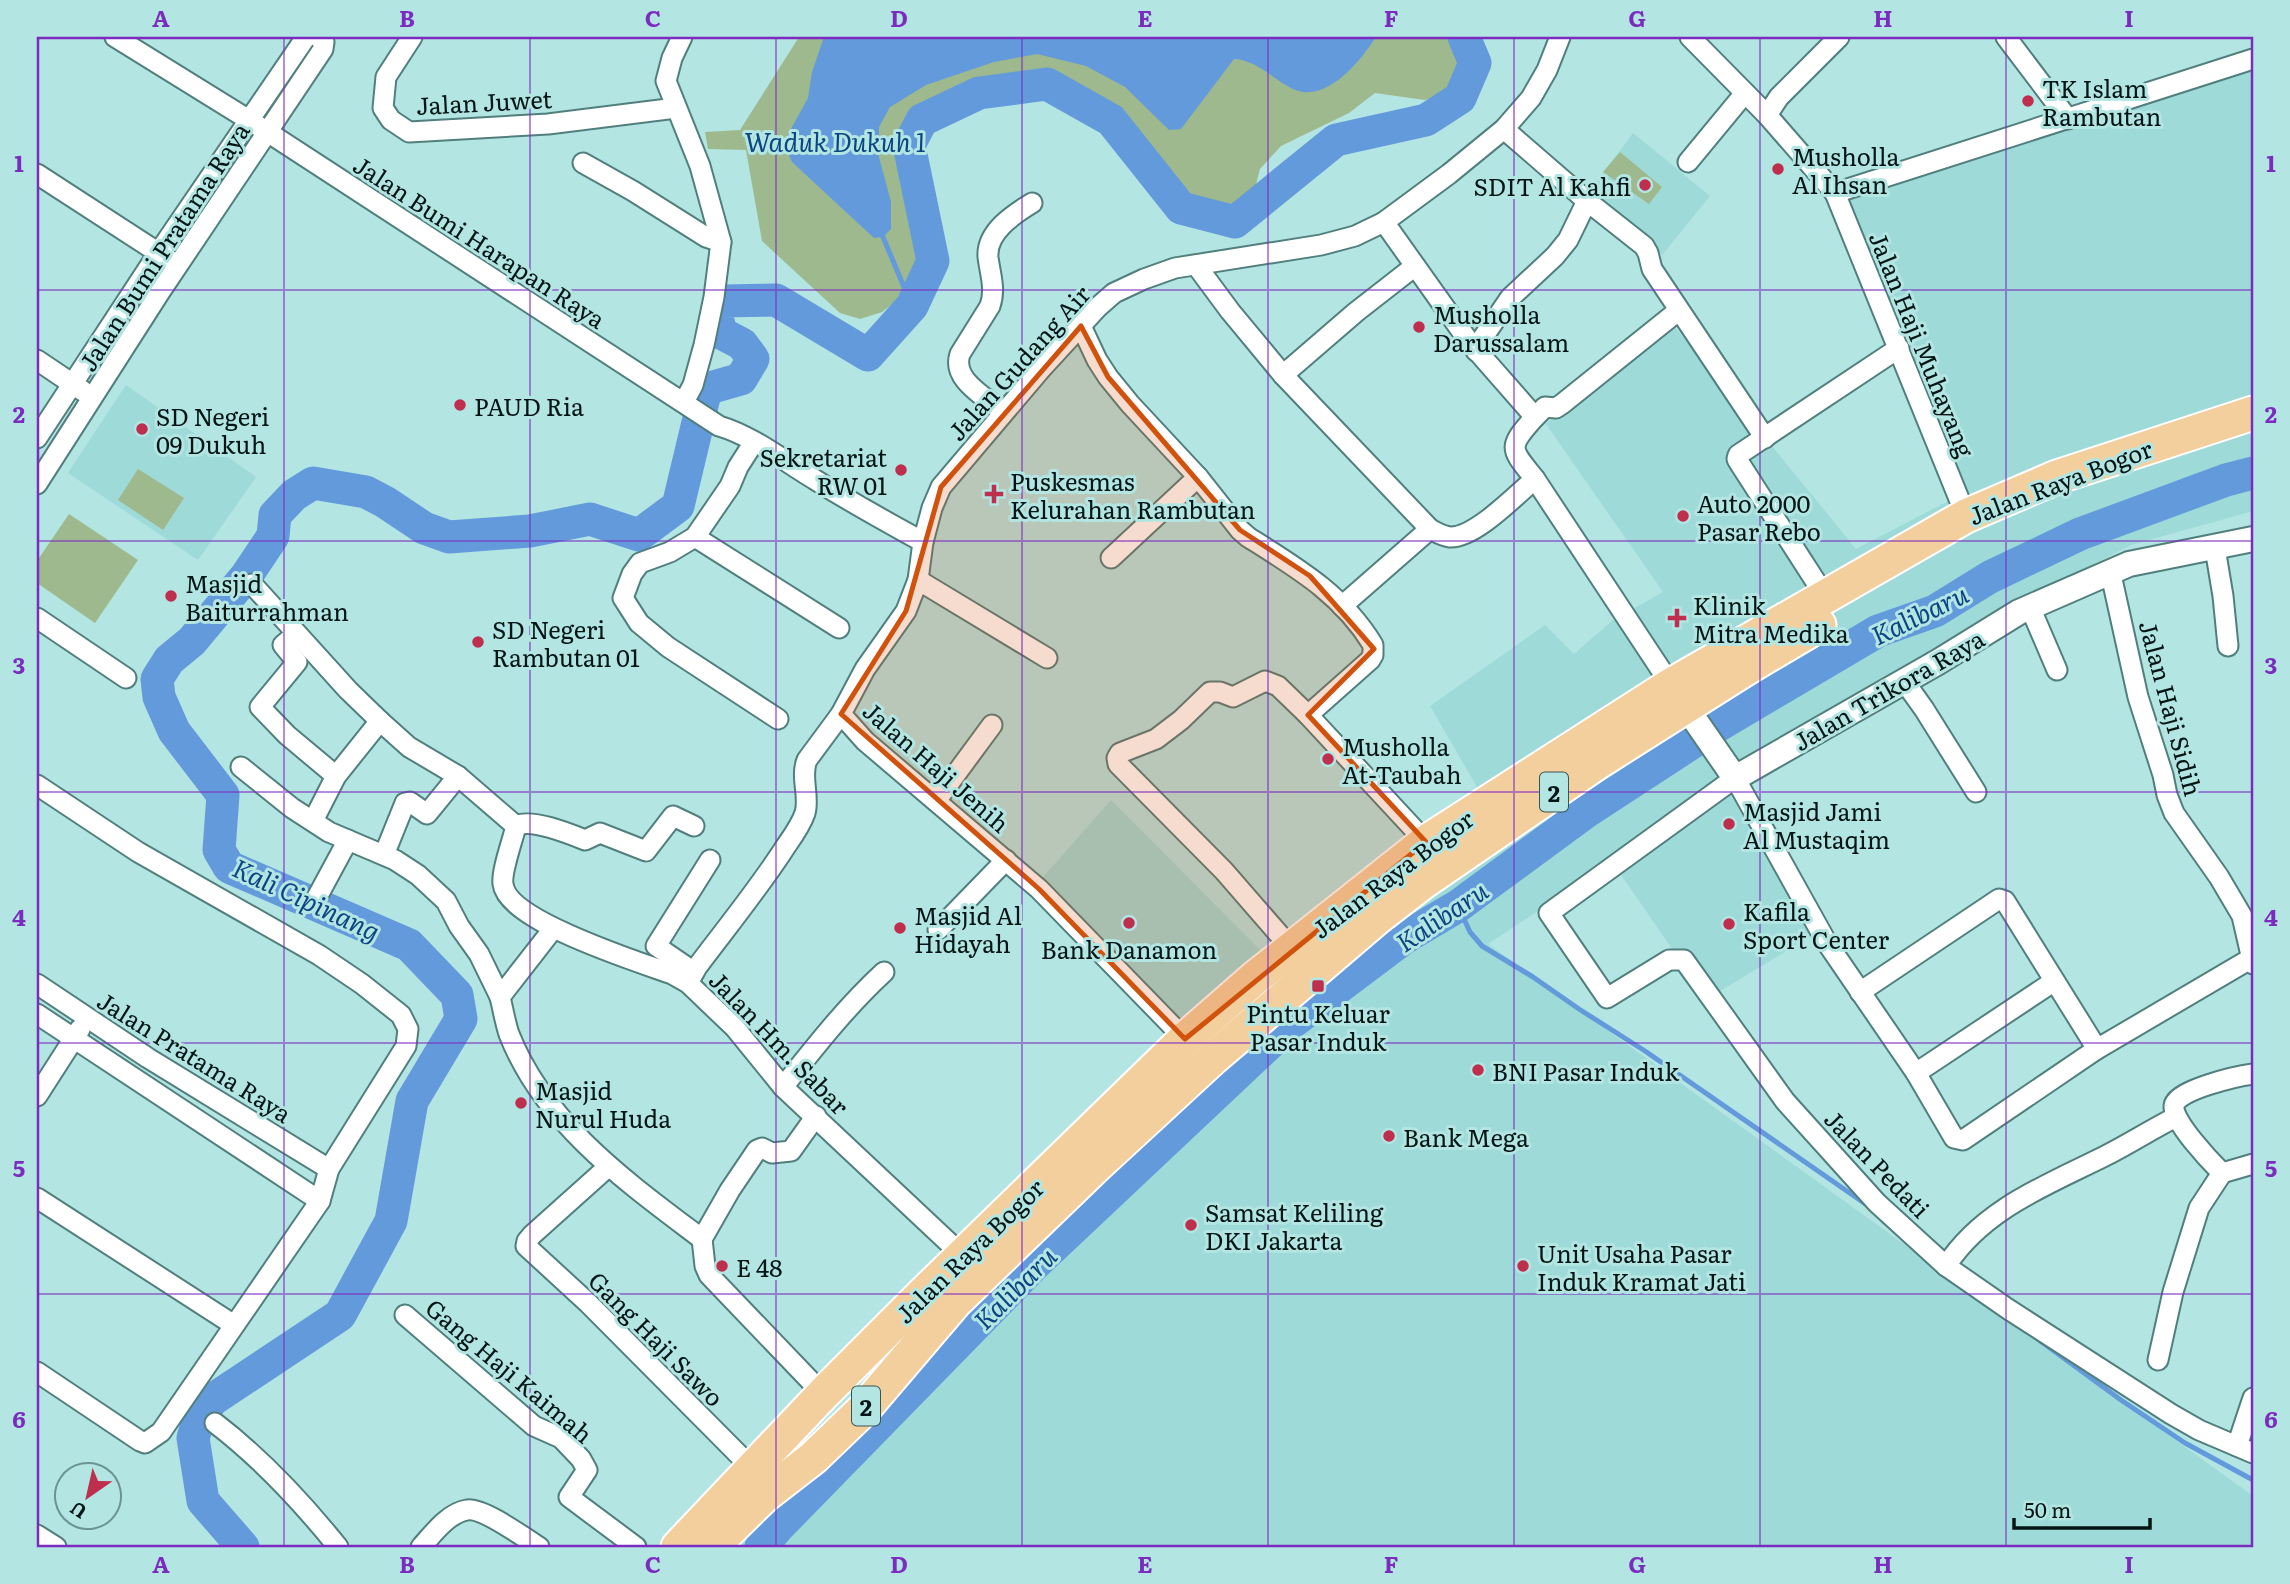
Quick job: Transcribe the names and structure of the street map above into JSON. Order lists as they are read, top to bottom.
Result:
{
  "streets": {
    "highway": ["Jalan Raya Bogor", "2"],
    "street": [
      "Jalan Juwet",
      "Jalan Bumi Harapan Raya",
      "Jalan Bumi Pratama Raya",
      "Jalan Haji Muhayang",
      "Jalan Gudang Air",
      "Jalan Trikora Raya",
      "Jalan Haji Sidih",
      "Jalan Haji Jenih",
      "Jalan Hm. Sabar",
      "Jalan Pratama Raya",
      "Jalan Pedati",
      "Gang Haji Sawo",
      "Gang Haji Kaimah"
    ]
  },
  "crossings": [
    ["Jalan Bumi Harapan Raya", "Jalan Bumi Pratama Raya"],
    ["Jalan Haji Muhayang", "Jalan Raya Bogor"],
    ["Jalan Gudang Air", "Jalan Haji Jenih"],
    ["Jalan Raya Bogor", "Jalan Haji Jenih"],
    ["Jalan Raya Bogor", "Jalan Hm. Sabar"],
    ["Jalan Raya Bogor", "Gang Haji Sawo"],
    ["Jalan Trikora Raya", "Jalan Haji Sidih"],
    ["Jalan Trikora Raya", "Jalan Pedati"]
  ],
  "water": ["Waduk Dukuh 1", "Kalibaru", "Kali Cipinang"],
  "places": {
    "other": [
      "TK Islam Rambutan",
      "Musholla Al Ihsan",
      "SDIT Al Kahfi",
      "Musholla Darussalam",
      "PAUD Ria",
      "SD Negeri 09 Dukuh",
      "Sekretariat RW 01",
      "Auto 2000 Pasar Rebo",
      "Masjid Baiturrahman",
      "SD Negeri Rambutan 01",
      "Musholla At-Taubah",
      "Masjid Jami Al Mustaqim",
      "Bank Danamon",
      "Kafila Sport Center",
      "Masjid Al Hidayah",
      "BNI Pasar Induk",
      "Masjid Nurul Huda",
      "Bank Mega",
      "Samsat Keliling DKI Jakarta",
      "E 48",
      "Unit Usaha Pasar Induk Kramat Jati"
    ],
    "health": ["Puskesmas Kelurahan Rambutan", "Klinik Mitra Medika"],
    "transit": ["Pintu Keluar Pasar Induk"]
  },
  "scale_bar": "50 m",
  "north": "bottom left",
  "grid": {
    "columns": [
      "A",
      "B",
      "C",
      "D",
      "E",
      "F",
      "G",
      "H",
      "I"
    ],
    "rows": [
      "1",
      "2",
      "3",
      "4",
      "5",
      "6"
    ]
  }
}
